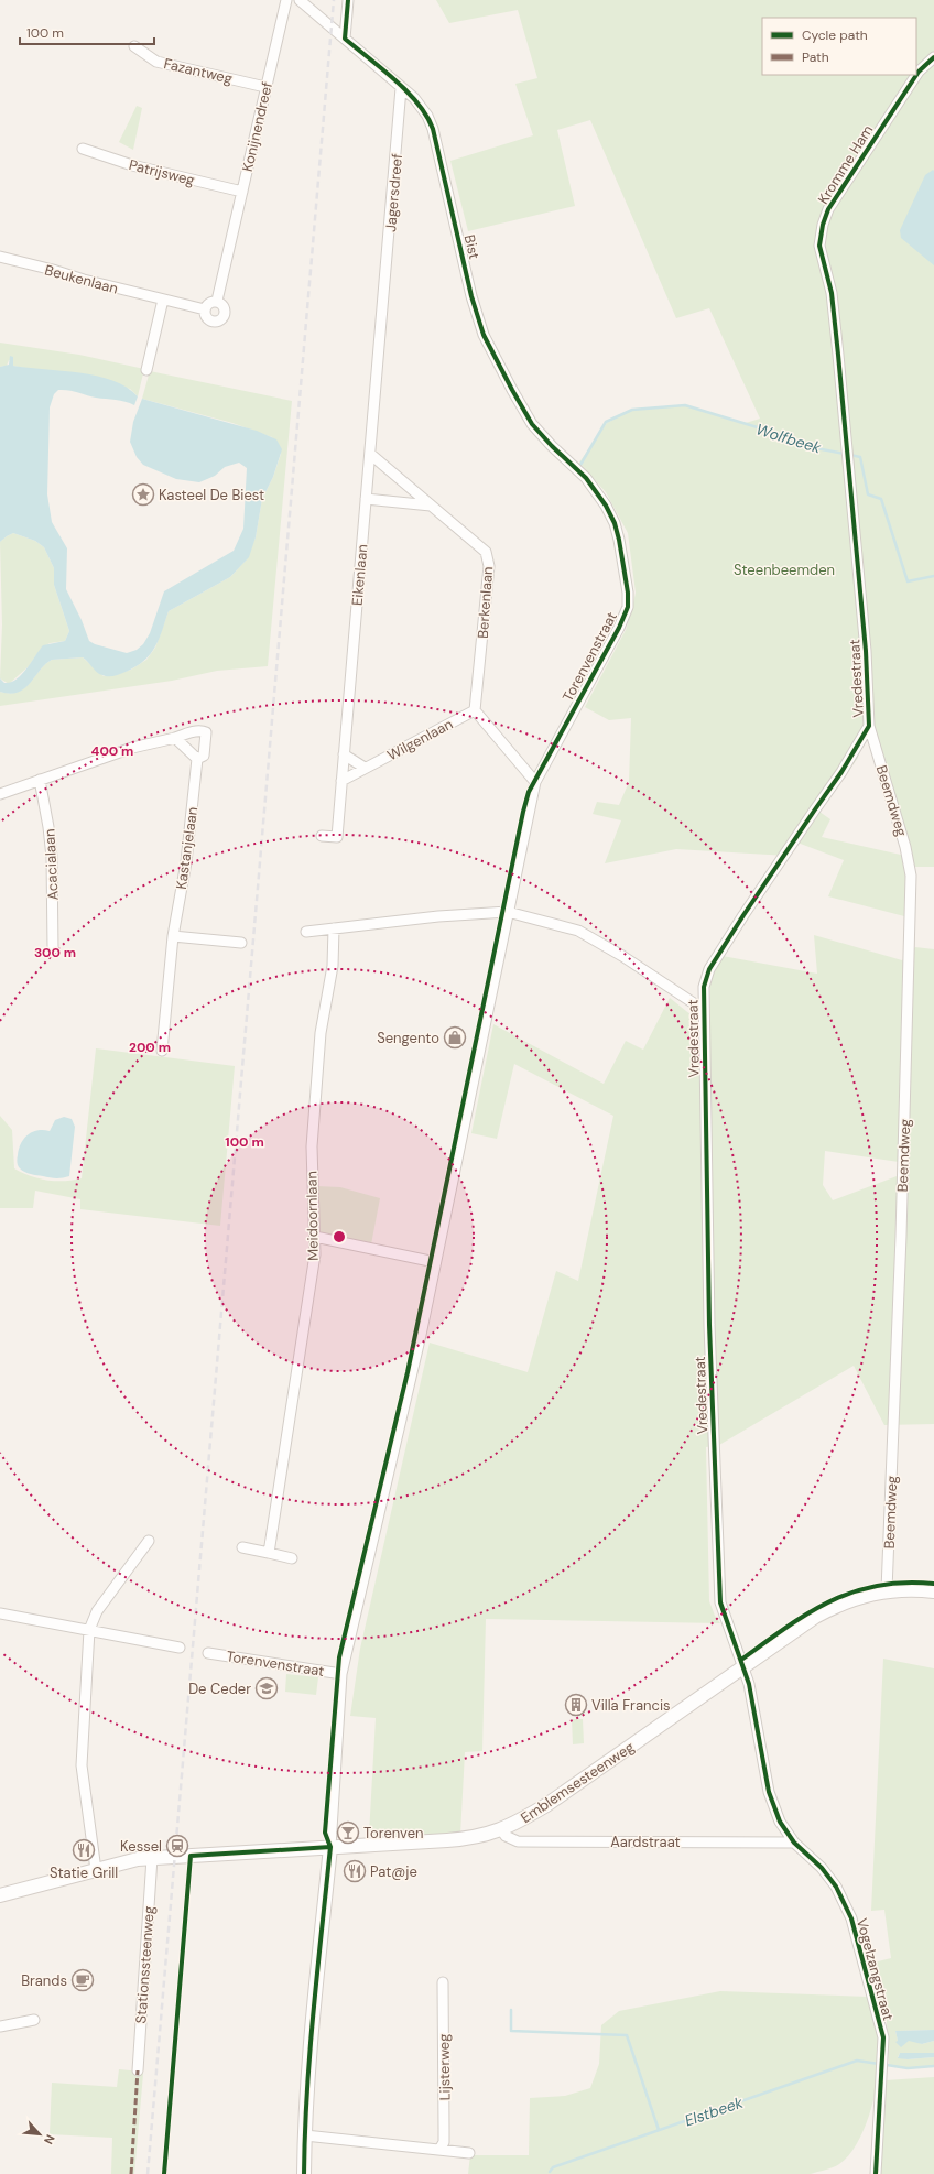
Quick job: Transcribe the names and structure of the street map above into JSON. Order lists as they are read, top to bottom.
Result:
{
  "streets": {
    "street": [
      "Fazantweg",
      "Konijnendreef",
      "Kromme Ham",
      "Patrijsweg",
      "Jagersdreef",
      "Bist",
      "Beukenlaan",
      "Eikenlaan",
      "Berkenlaan",
      "Torenvenstraat",
      "Vredestraat",
      "Wilgenlaan",
      "Beemdweg",
      "Kastanjelaan",
      "Acacialaan",
      "Meidoornlaan",
      "Emblemsesteenweg",
      "Aardstraat",
      "Stationssteenweg",
      "Vogelzangstraat",
      "Lijsterweg"
    ]
  },
  "crossings": [
    ["Fazantweg", "Konijnendreef"],
    ["Konijnendreef", "Patrijsweg"],
    ["Konijnendreef", "Beukenlaan"],
    ["Kromme Ham", "Vredestraat"],
    ["Jagersdreef", "Bist"],
    ["Jagersdreef", "Eikenlaan"],
    ["Bist", "Torenvenstraat"],
    ["Eikenlaan", "Berkenlaan"],
    ["Eikenlaan", "Wilgenlaan"],
    ["Berkenlaan", "Wilgenlaan"],
    ["Torenvenstraat", "Vredestraat"],
    ["Torenvenstraat", "Emblemsesteenweg"],
    ["Vredestraat", "Beemdweg"],
    ["Vredestraat", "Emblemsesteenweg"],
    ["Vredestraat", "Vogelzangstraat"],
    ["Beemdweg", "Emblemsesteenweg"],
    ["Emblemsesteenweg", "Aardstraat"],
    ["Emblemsesteenweg", "Stationssteenweg"],
    ["Emblemsesteenweg", "Vogelzangstraat"],
    ["Aardstraat", "Vogelzangstraat"]
  ],
  "water": ["Wolfbeek", "Elstbeek"],
  "parks": ["Steenbeemden"],
  "places": {
    "place": ["Kasteel De Biest"],
    "shop": ["Sengento"],
    "school or university": ["De Ceder"],
    "building": ["Villa Francis"],
    "bar": ["Torenven"],
    "station": ["Kessel"],
    "restaurant": ["Statie Grill", "Pat@je"],
    "cafe": ["Brands"]
  },
  "legend": ["Cycle path", "Path"],
  "scale_bar": "100 m",
  "north": "bottom right",
  "rings": [
    "400 m",
    "300 m",
    "200 m",
    "100 m"
  ]
}
